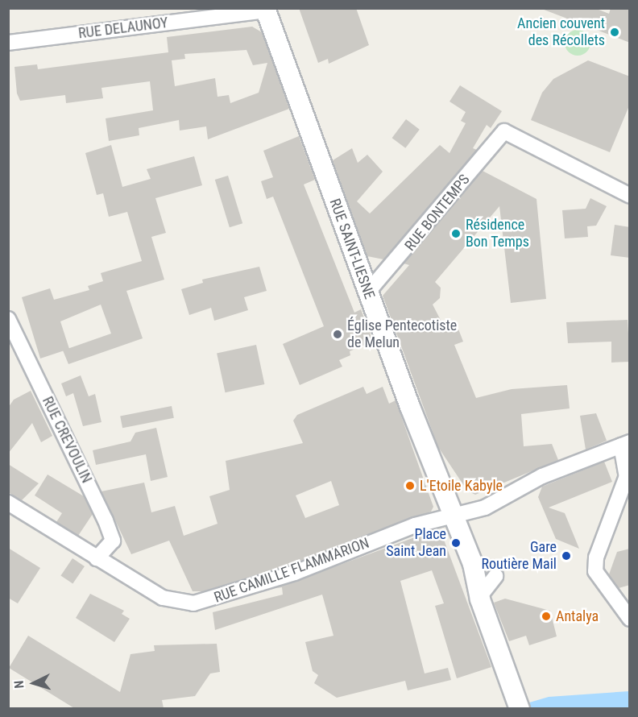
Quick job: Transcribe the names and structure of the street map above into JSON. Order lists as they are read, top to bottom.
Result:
{
  "streets": {
    "main road": ["RUE SAINT-LIESNE"],
    "street": [
      "RUE DELAUNOY",
      "RUE BONTEMPS",
      "RUE CREVOULIN",
      "RUE CAMILLE FLAMMARION"
    ]
  },
  "crossings": [
    ["RUE DELAUNOY", "RUE SAINT-LIESNE"],
    ["RUE BONTEMPS", "RUE SAINT-LIESNE"],
    ["RUE SAINT-LIESNE", "RUE CAMILLE FLAMMARION"],
    ["RUE CREVOULIN", "RUE CAMILLE FLAMMARION"]
  ],
  "places": [
    "Ancien couvent des Récollets",
    "Résidence Bon Temps",
    "Église Pentecotiste de Melun",
    "L'Etoile Kabyle",
    "Place Saint Jean",
    "Gare Routière Mail",
    "Antalya"
  ],
  "north": "left"
}
